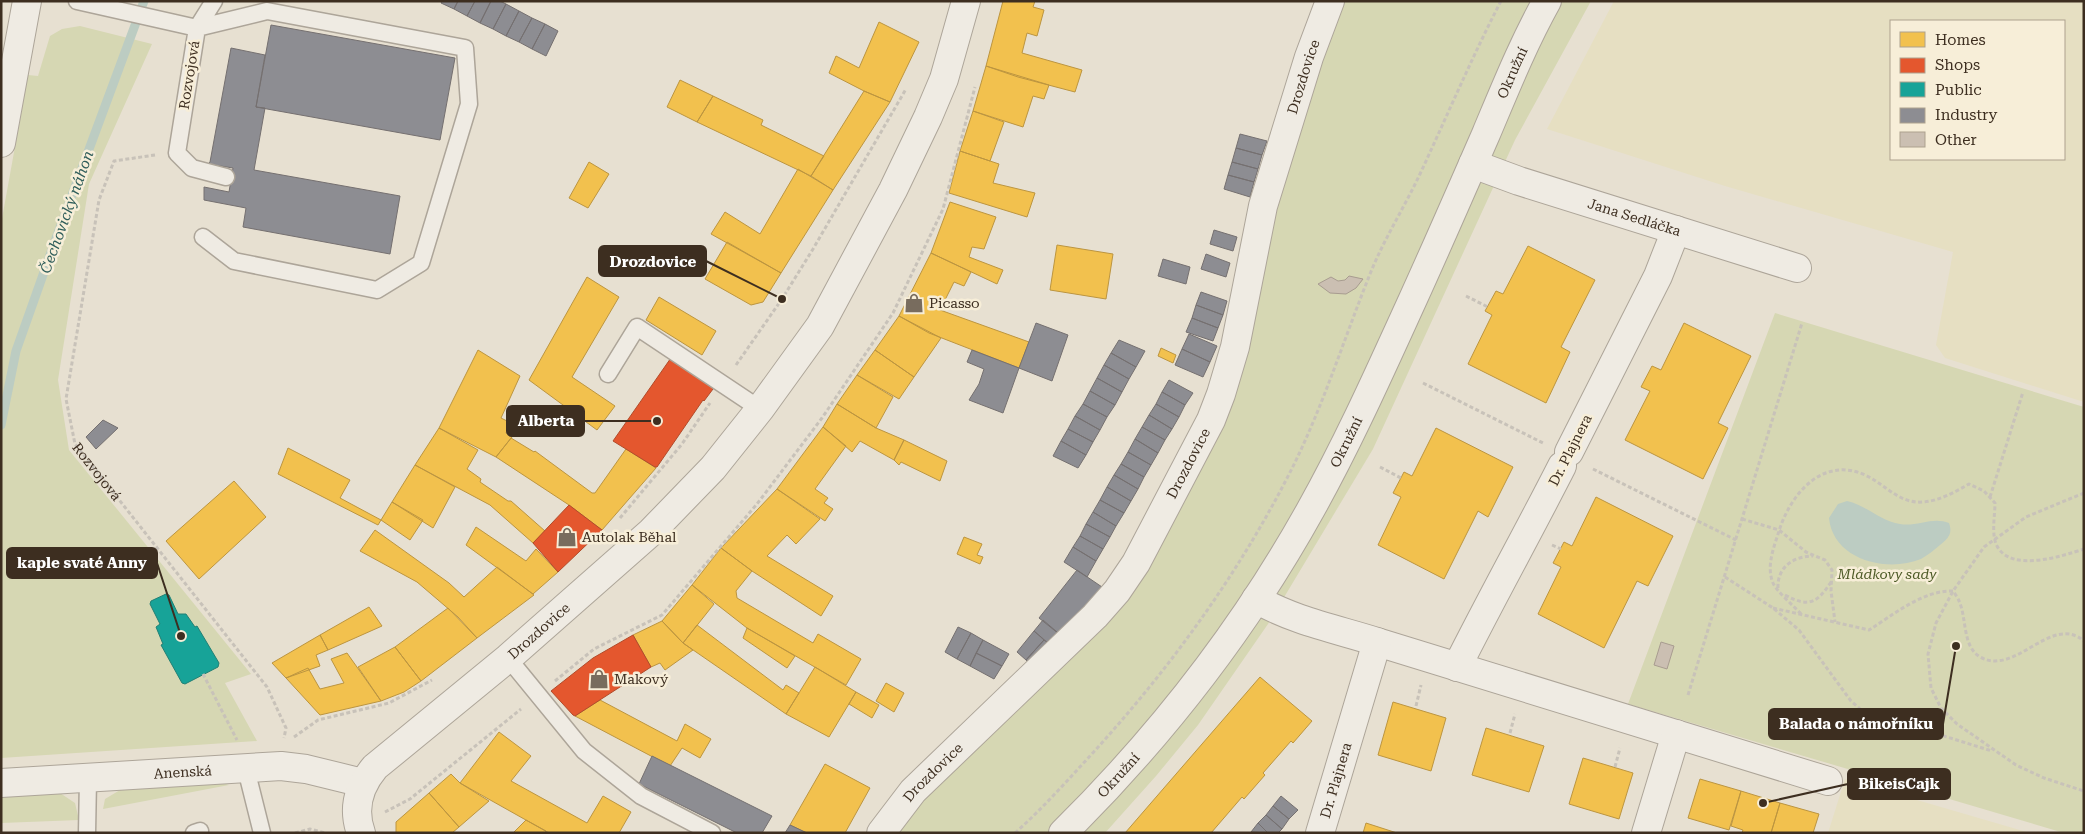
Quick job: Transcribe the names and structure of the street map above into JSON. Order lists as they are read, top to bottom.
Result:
{
  "streets": {
    "street": [
      "Okružní",
      "Drozdovice",
      "Jana Sedláčka",
      "Dr. Plajnera",
      "Anenská"
    ],
    "lane": ["Rozvojová"]
  },
  "crossings": [
    ["Okružní", "Jana Sedláčka"],
    ["Drozdovice", "Anenská"],
    ["Jana Sedláčka", "Dr. Plajnera"]
  ],
  "water": ["Čechovický náhon"],
  "parks": ["Mládkovy sady"],
  "places": {
    "other": [
      "Drozdovice",
      "Alberta",
      "kaple svaté Anny",
      "Balada o námořníku",
      "BikeisCajk"
    ],
    "shop": ["Picasso", "Autolak Běhal", "Makový"]
  },
  "legend": [
    "Homes",
    "Shops",
    "Public",
    "Industry",
    "Other"
  ]
}
